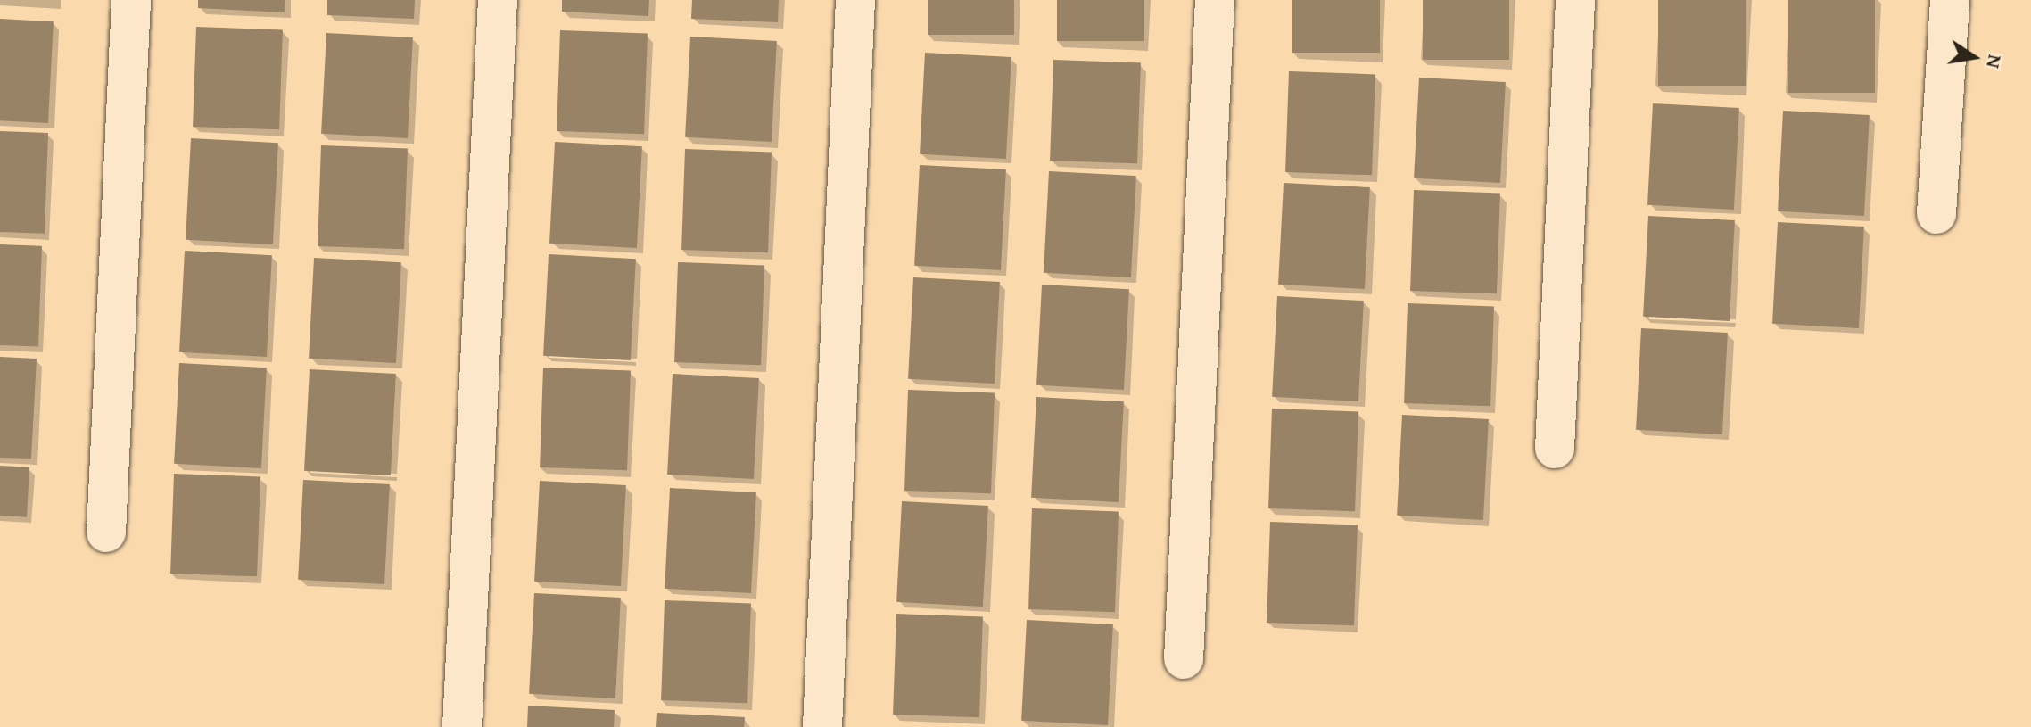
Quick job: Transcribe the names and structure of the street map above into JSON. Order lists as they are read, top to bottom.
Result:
{
  "north": "right"
}
